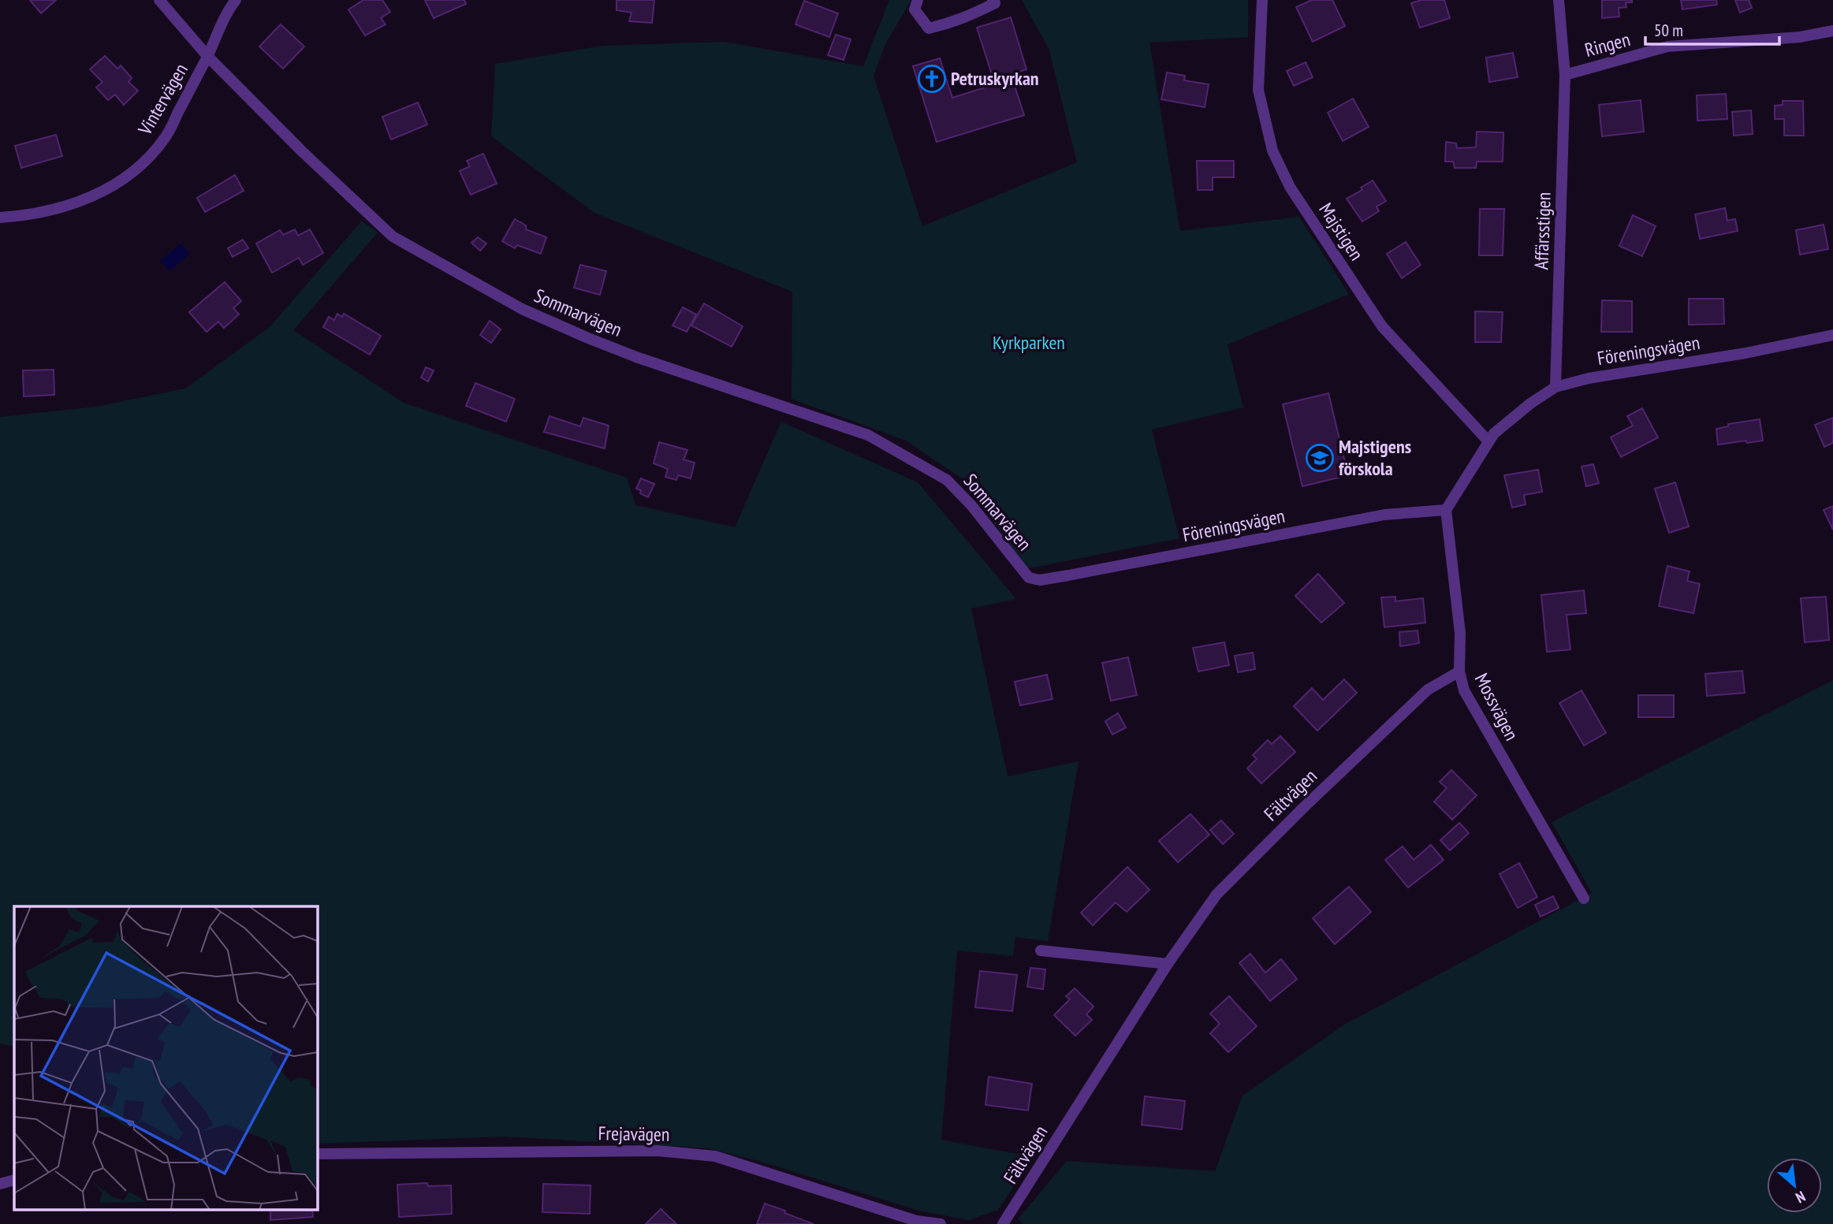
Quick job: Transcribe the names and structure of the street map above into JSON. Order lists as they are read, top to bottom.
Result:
{
  "streets": {
    "street": [
      "Ringen",
      "Vintervägen",
      "Affärsstigen",
      "Majstigen",
      "Sommarvägen",
      "Föreningsvägen",
      "Mossvägen",
      "Fältvägen",
      "Frejavägen"
    ]
  },
  "crossings": [
    ["Ringen", "Affärsstigen"],
    ["Vintervägen", "Sommarvägen"],
    ["Affärsstigen", "Föreningsvägen"],
    ["Majstigen", "Föreningsvägen"],
    ["Sommarvägen", "Föreningsvägen"],
    ["Föreningsvägen", "Mossvägen"],
    ["Mossvägen", "Fältvägen"]
  ],
  "parks": ["Kyrkparken"],
  "places": {
    "church": ["Petruskyrkan"],
    "school or university": ["Majstigens förskola"]
  },
  "scale_bar": "50 m",
  "north": "bottom right"
}
